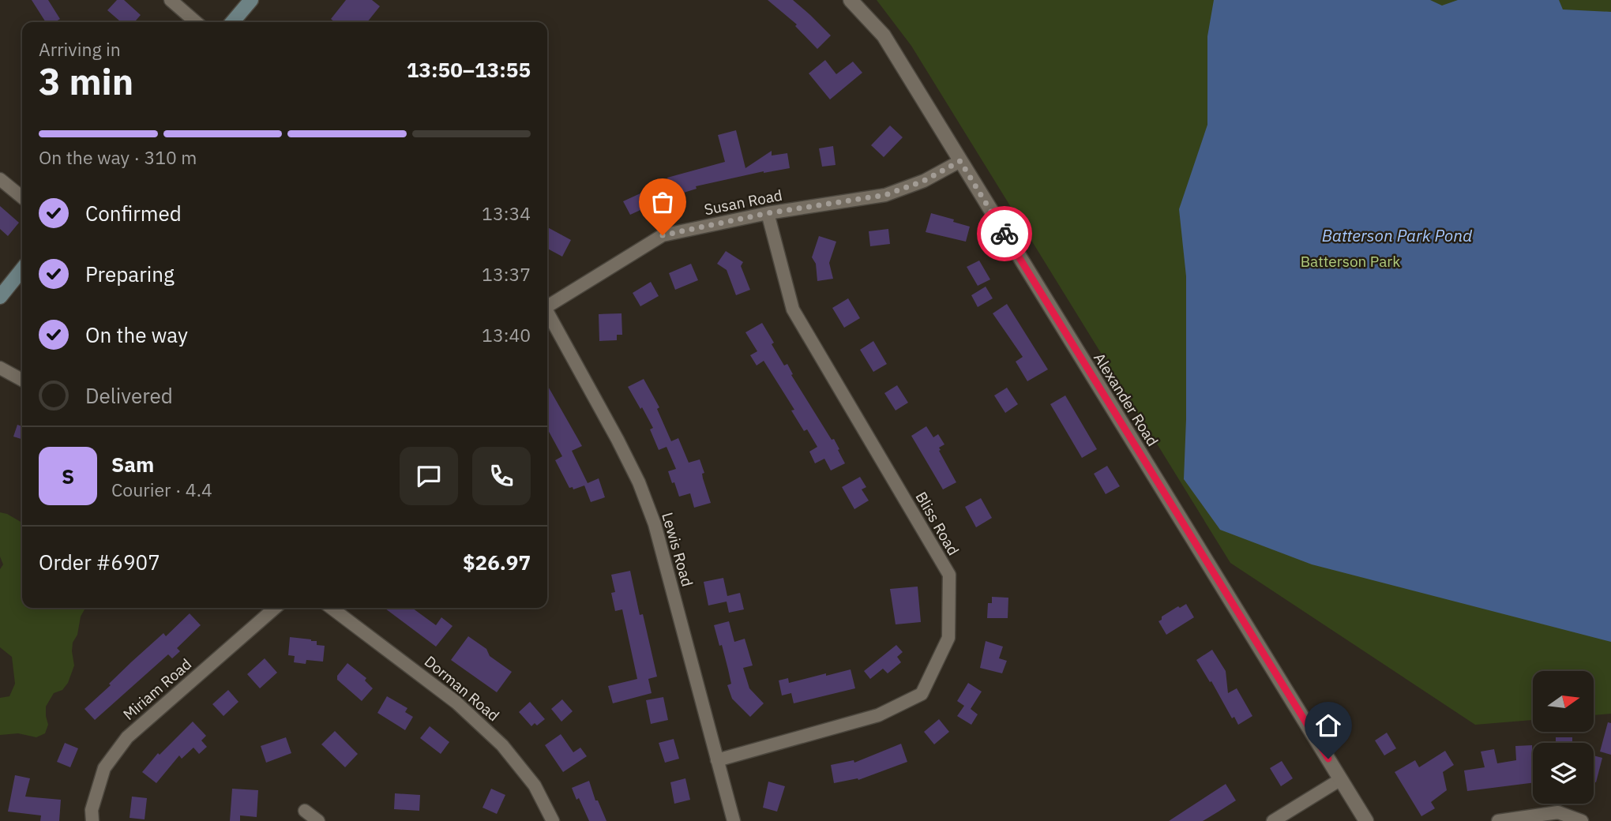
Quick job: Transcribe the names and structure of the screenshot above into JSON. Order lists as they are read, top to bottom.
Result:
{
  "streets": {
    "street": [
      "Susan Road",
      "Alexander Road",
      "Bliss Road",
      "Lewis Road",
      "Dorman Road",
      "Miriam Road"
    ]
  },
  "crossings": [
    ["Susan Road", "Alexander Road"],
    ["Susan Road", "Bliss Road"],
    ["Bliss Road", "Lewis Road"]
  ],
  "water": ["Batterson Park Pond"],
  "parks": ["Batterson Park"],
  "north": "right",
  "page": {
    "heading": ["3 min", "Arriving in", "13:50–13:55"],
    "panel": [
      "Sam",
      "Courier · 4.4",
      "Order #6907",
      "$26.97"
    ],
    "bar": "On the way · 310 m",
    "list": [
      ["Confirmed", "13:34"],
      ["Preparing", "13:37"],
      ["On the way", "13:40"],
      "Delivered"
    ],
    "round": "S"
  }
}
